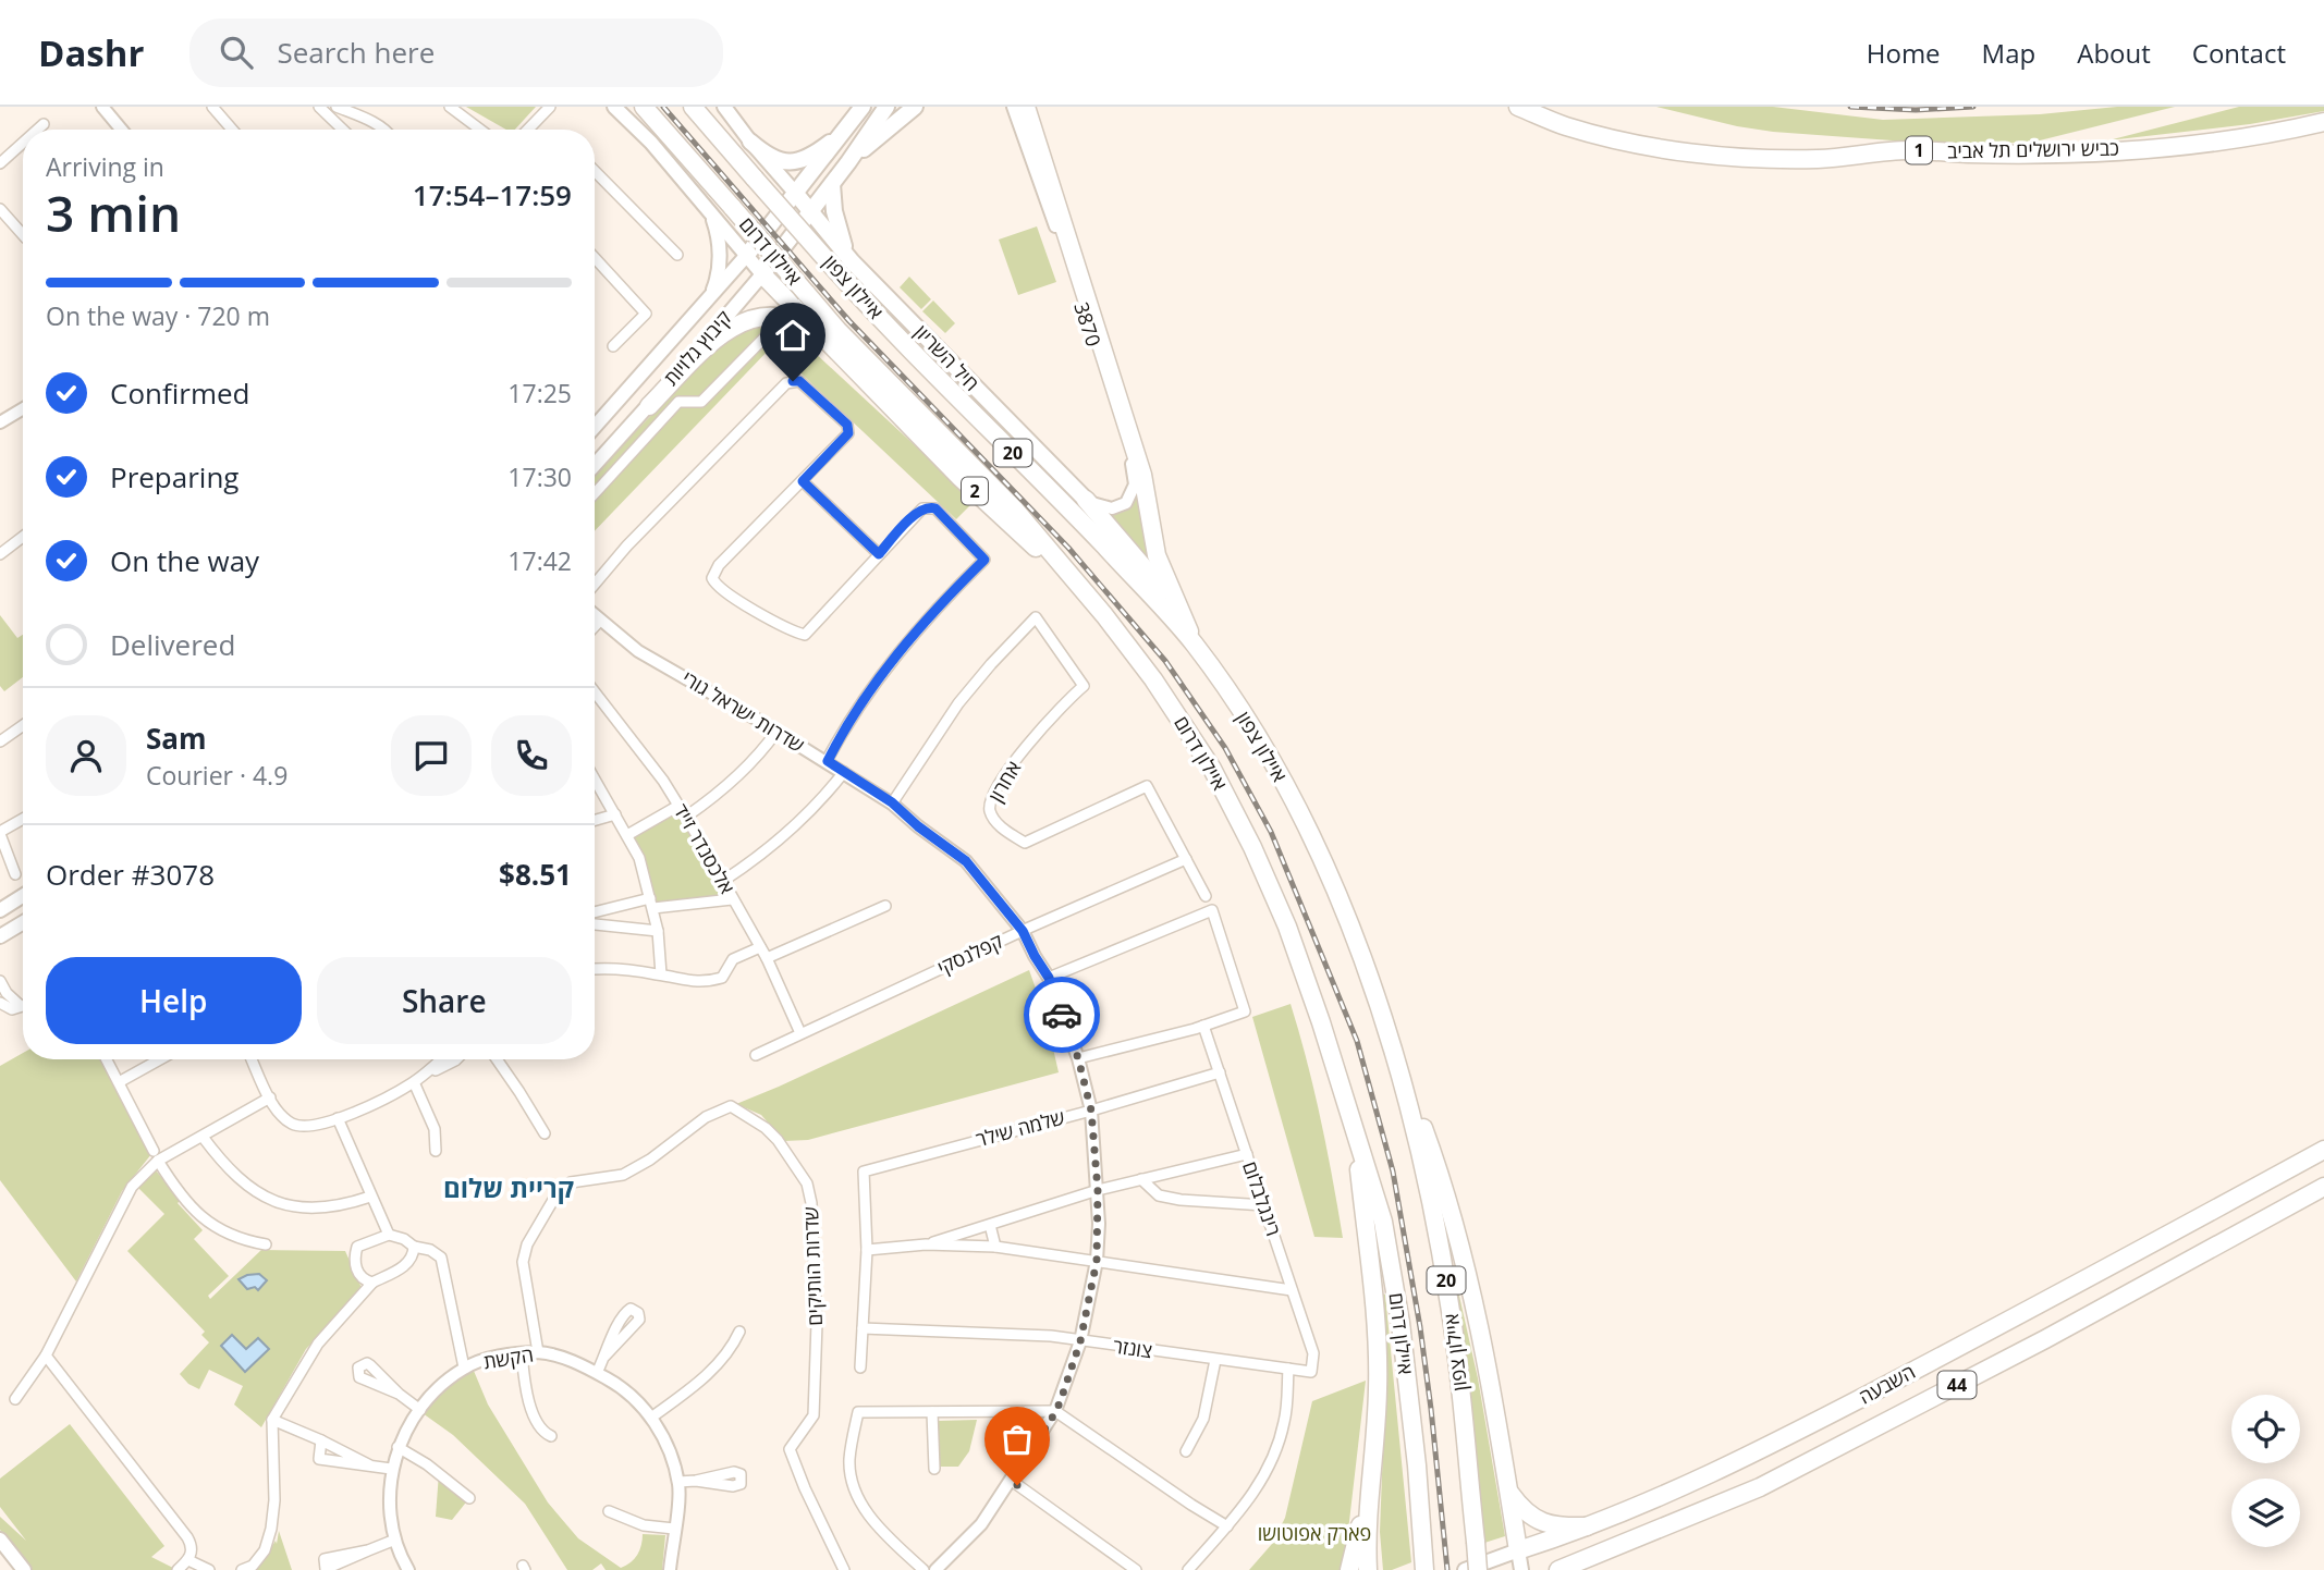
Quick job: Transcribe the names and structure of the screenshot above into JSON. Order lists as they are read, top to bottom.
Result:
{
  "streets": {
    "highway": [
      "1",
      "כביש ירושלים תל אביב",
      "איילון דרום",
      "איילון צפון",
      "20",
      "2",
      "השבעה",
      "44"
    ],
    "main road": ["קיבוץ גלויות", "חיל השריון"],
    "street": [
      "3870",
      "שדרות ישראל גורי",
      "אחרון",
      "אלכסנדר זייד",
      "קפלנסקי",
      "שלמה שילר",
      "רינגלבלום",
      "שדרות הותיקים",
      "צונזר",
      "הקשת"
    ]
  },
  "crossings": [
    ["איילון דרום", "2"],
    ["3870", "חיל השריון"],
    ["קיבוץ גלויות", "חיל השריון"],
    ["קיבוץ גלויות", "2"],
    ["שדרות ישראל גורי", "אחרון"],
    ["שדרות ישראל גורי", "קפלנסקי"],
    ["שדרות ישראל גורי", "שלמה שילר"],
    ["שדרות ישראל גורי", "צונזר"],
    ["אחרון", "קפלנסקי"],
    ["אלכסנדר זייד", "קפלנסקי"],
    ["שלמה שילר", "רינגלבלום"],
    ["רינגלבלום", "צונזר"],
    ["שדרות הותיקים", "הקשת"],
    ["השבעה", "44"]
  ],
  "districts": ["קריית שלום"],
  "parks": ["פארק אפוטושו"],
  "page": {
    "header": "Dashr",
    "search": "Search here",
    "nav": [
      "Home",
      "Map",
      "About",
      "Contact"
    ],
    "heading": ["3 min", "Arriving in", "17:54–17:59"],
    "panel": [
      "Sam",
      "Courier · 4.9",
      "Order #3078",
      "$8.51"
    ],
    "bar": "On the way · 720 m",
    "list": [
      ["Confirmed", "17:25"],
      ["Preparing", "17:30"],
      ["On the way", "17:42"],
      "Delivered"
    ],
    "buttons": ["Help", "Share"]
  }
}
